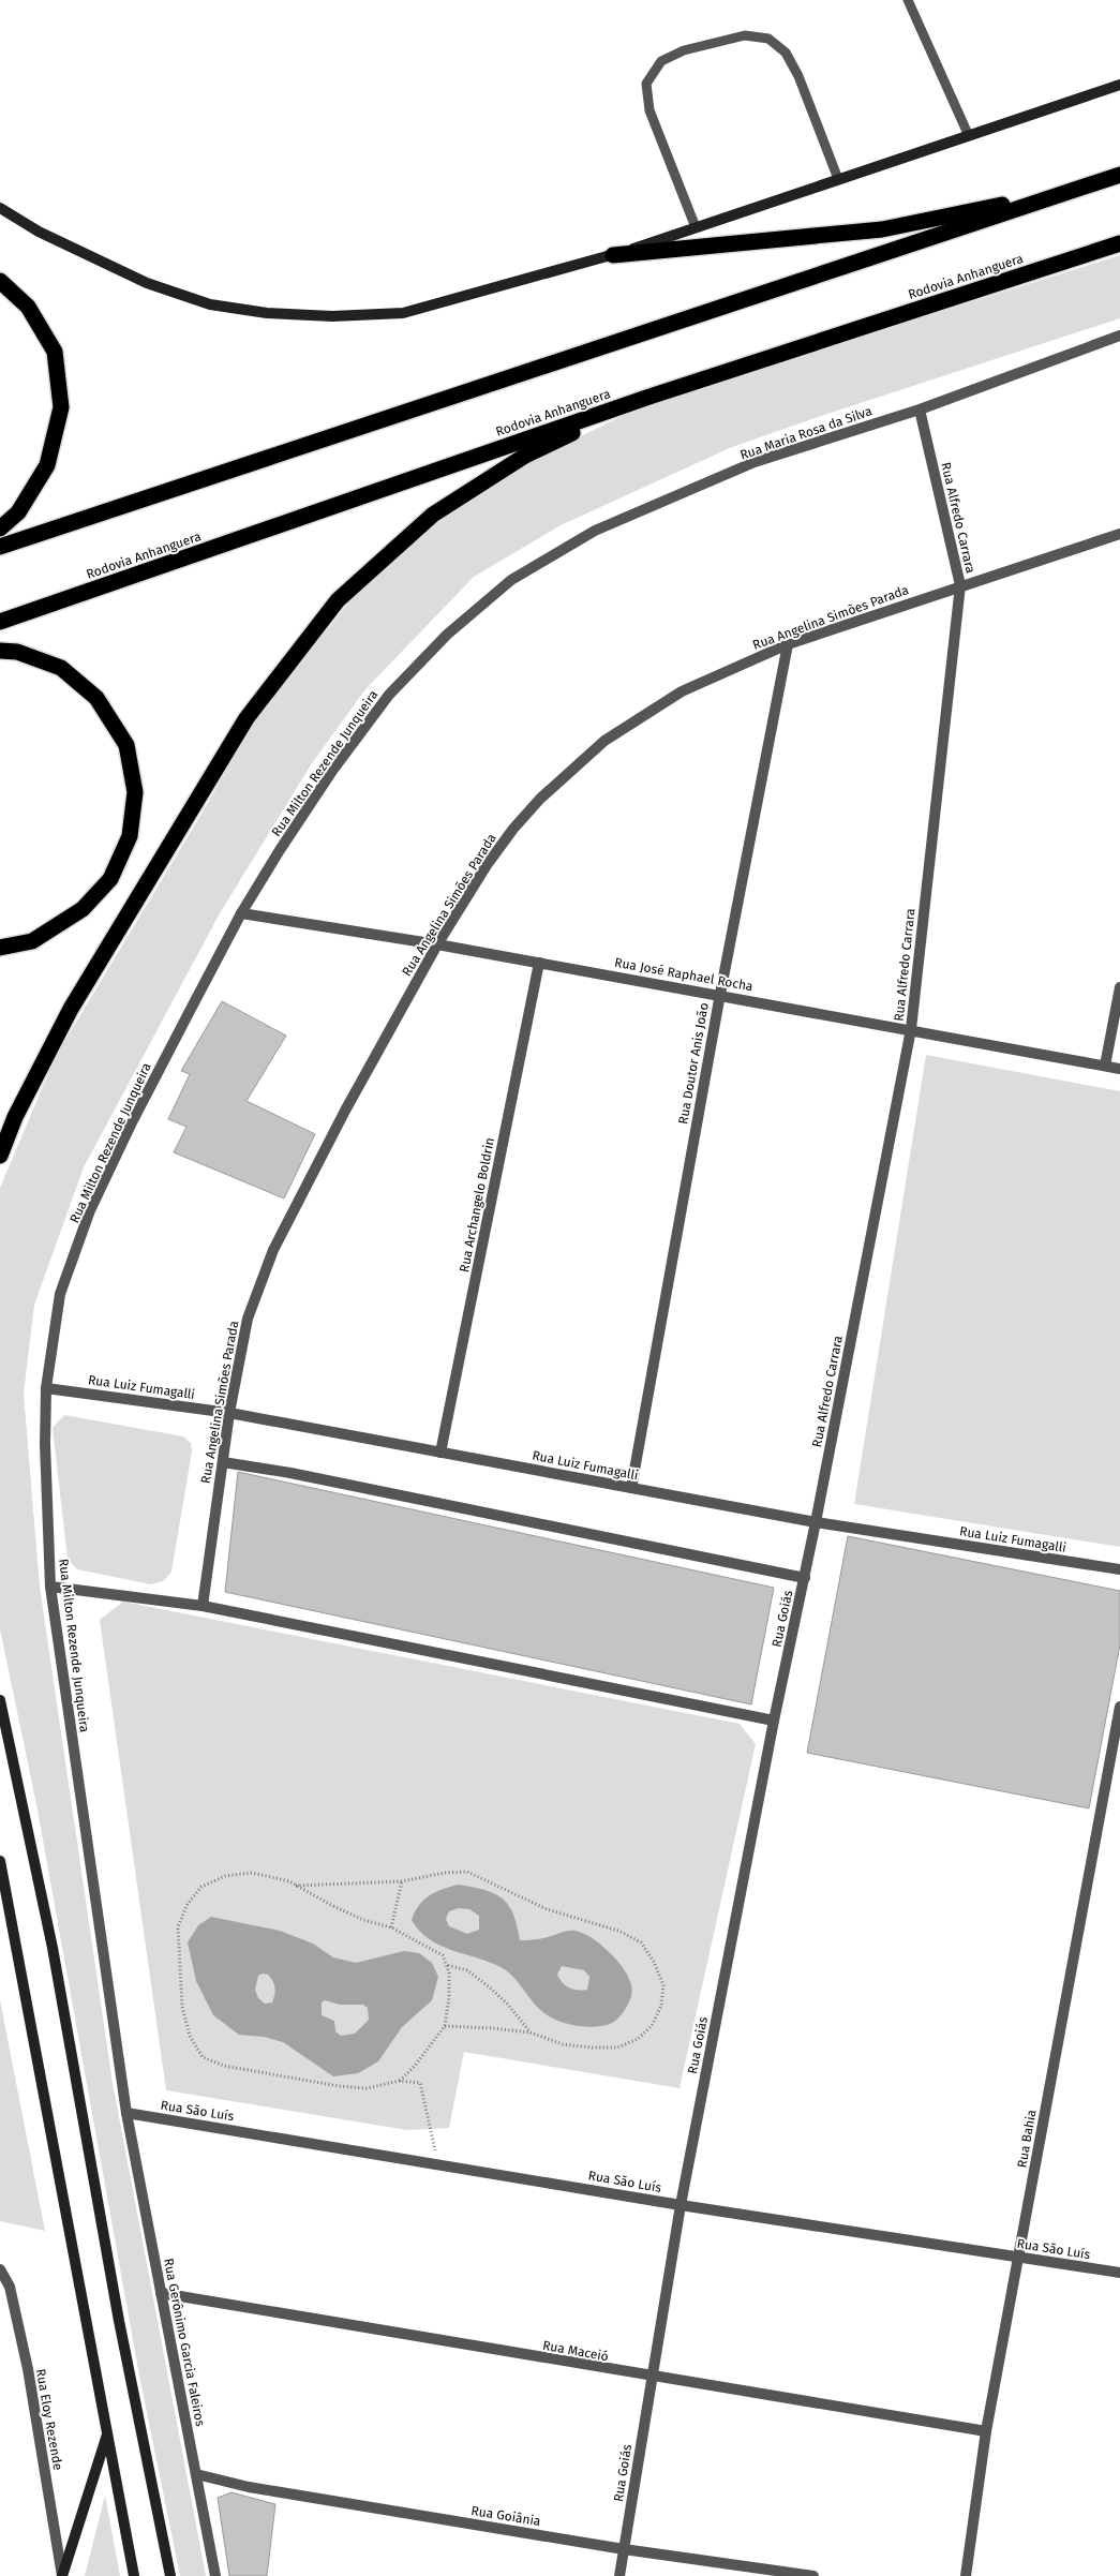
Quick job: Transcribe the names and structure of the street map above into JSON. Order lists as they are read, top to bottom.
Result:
{
  "streets": {
    "highway": ["Rodovia Anhanguera"],
    "street": [
      "Rua Maria Rosa da Silva",
      "Rua Alfredo Carrara",
      "Rua Angelina Simões Parada",
      "Rua Milton Rezende Junqueira",
      "Rua José Raphael Rocha",
      "Rua Doutor Anis João",
      "Rua Archangelo Boldrin",
      "Rua Luiz Fumagalli",
      "Rua Goiás",
      "Rua São Luís",
      "Rua Bahia",
      "Rua Gerônimo Garcia Faleiros",
      "Rua Maceió",
      "Rua Eloy Rezende",
      "Rua Goiânia"
    ]
  },
  "crossings": [
    ["Rua Maria Rosa da Silva", "Rua Alfredo Carrara"],
    ["Rua Maria Rosa da Silva", "Rua Milton Rezende Junqueira"],
    ["Rua Alfredo Carrara", "Rua Angelina Simões Parada"],
    ["Rua Alfredo Carrara", "Rua José Raphael Rocha"],
    ["Rua Alfredo Carrara", "Rua Luiz Fumagalli"],
    ["Rua Alfredo Carrara", "Rua Goiás"],
    ["Rua Angelina Simões Parada", "Rua José Raphael Rocha"],
    ["Rua Angelina Simões Parada", "Rua Doutor Anis João"],
    ["Rua Angelina Simões Parada", "Rua Luiz Fumagalli"],
    ["Rua Milton Rezende Junqueira", "Rua José Raphael Rocha"],
    ["Rua Milton Rezende Junqueira", "Rua Luiz Fumagalli"],
    ["Rua Milton Rezende Junqueira", "Rua São Luís"],
    ["Rua Milton Rezende Junqueira", "Rua Gerônimo Garcia Faleiros"],
    ["Rua José Raphael Rocha", "Rua Doutor Anis João"],
    ["Rua José Raphael Rocha", "Rua Archangelo Boldrin"],
    ["Rua Doutor Anis João", "Rua Luiz Fumagalli"],
    ["Rua Archangelo Boldrin", "Rua Luiz Fumagalli"],
    ["Rua Luiz Fumagalli", "Rua Goiás"],
    ["Rua Goiás", "Rua São Luís"],
    ["Rua Goiás", "Rua Maceió"],
    ["Rua Goiás", "Rua Goiânia"],
    ["Rua São Luís", "Rua Bahia"],
    ["Rua São Luís", "Rua Gerônimo Garcia Faleiros"],
    ["Rua Bahia", "Rua Maceió"],
    ["Rua Gerônimo Garcia Faleiros", "Rua Maceió"],
    ["Rua Gerônimo Garcia Faleiros", "Rua Goiânia"]
  ]
}
